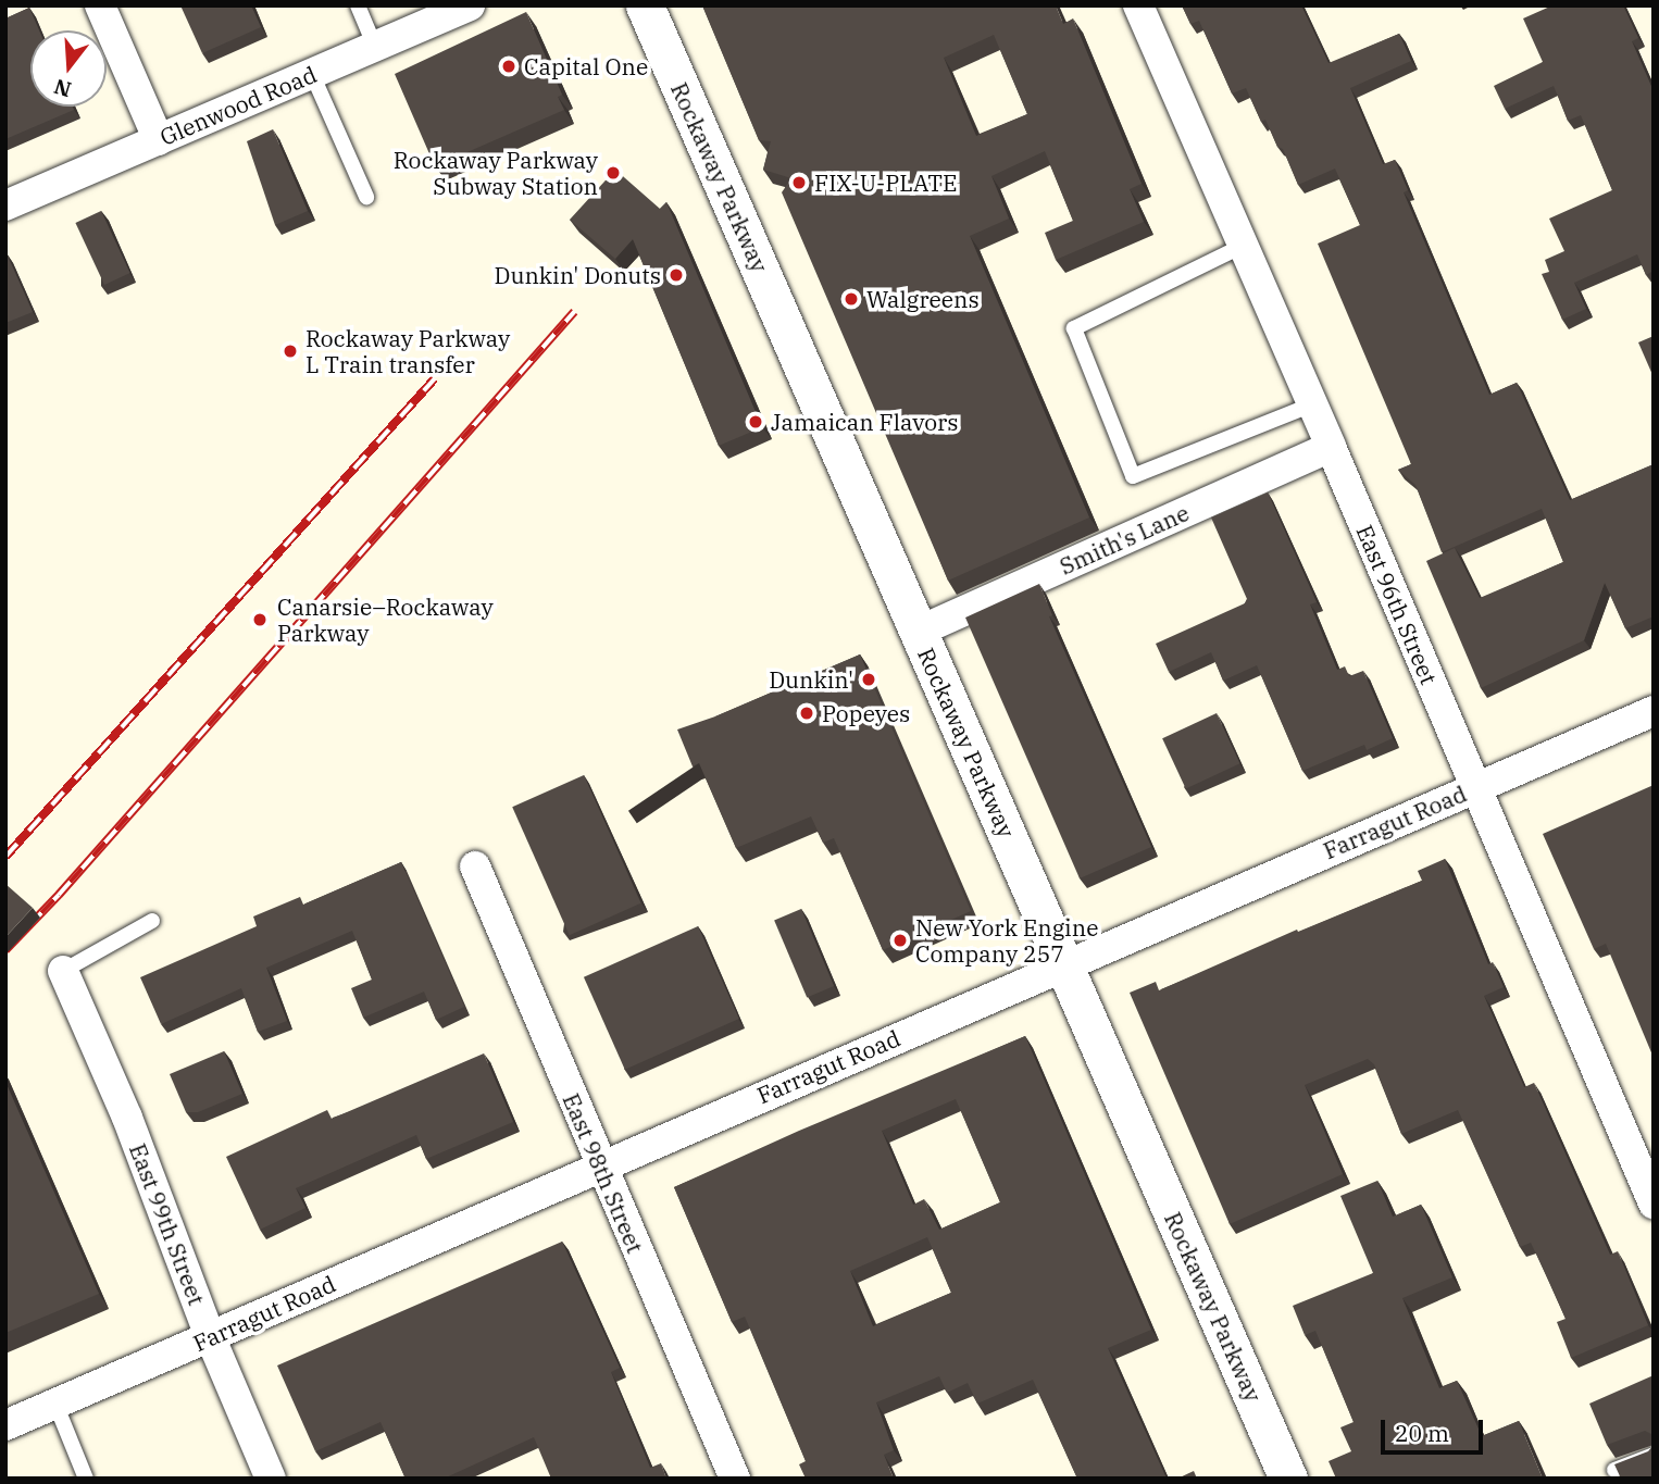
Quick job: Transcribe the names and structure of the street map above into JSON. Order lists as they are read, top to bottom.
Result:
{
  "streets": {
    "street": [
      "Glenwood Road",
      "Rockaway Parkway",
      "Smith's Lane",
      "East 96th Street",
      "Farragut Road",
      "East 98th Street",
      "East 99th Street"
    ]
  },
  "crossings": [
    ["Rockaway Parkway", "Smith's Lane"],
    ["Rockaway Parkway", "Farragut Road"],
    ["Smith's Lane", "East 96th Street"],
    ["East 96th Street", "Farragut Road"],
    ["Farragut Road", "East 98th Street"],
    ["Farragut Road", "East 99th Street"]
  ],
  "places": [
    "Capital One",
    "Rockaway Parkway Subway Station",
    "FIX-U-PLATE",
    "Dunkin' Donuts",
    "Walgreens",
    "Rockaway Parkway L Train transfer",
    "Jamaican Flavors",
    "Canarsie–Rockaway Parkway",
    "Dunkin'",
    "Popeyes",
    "New York Engine Company 257"
  ],
  "scale_bar": "20 m",
  "north": "bottom"
}
